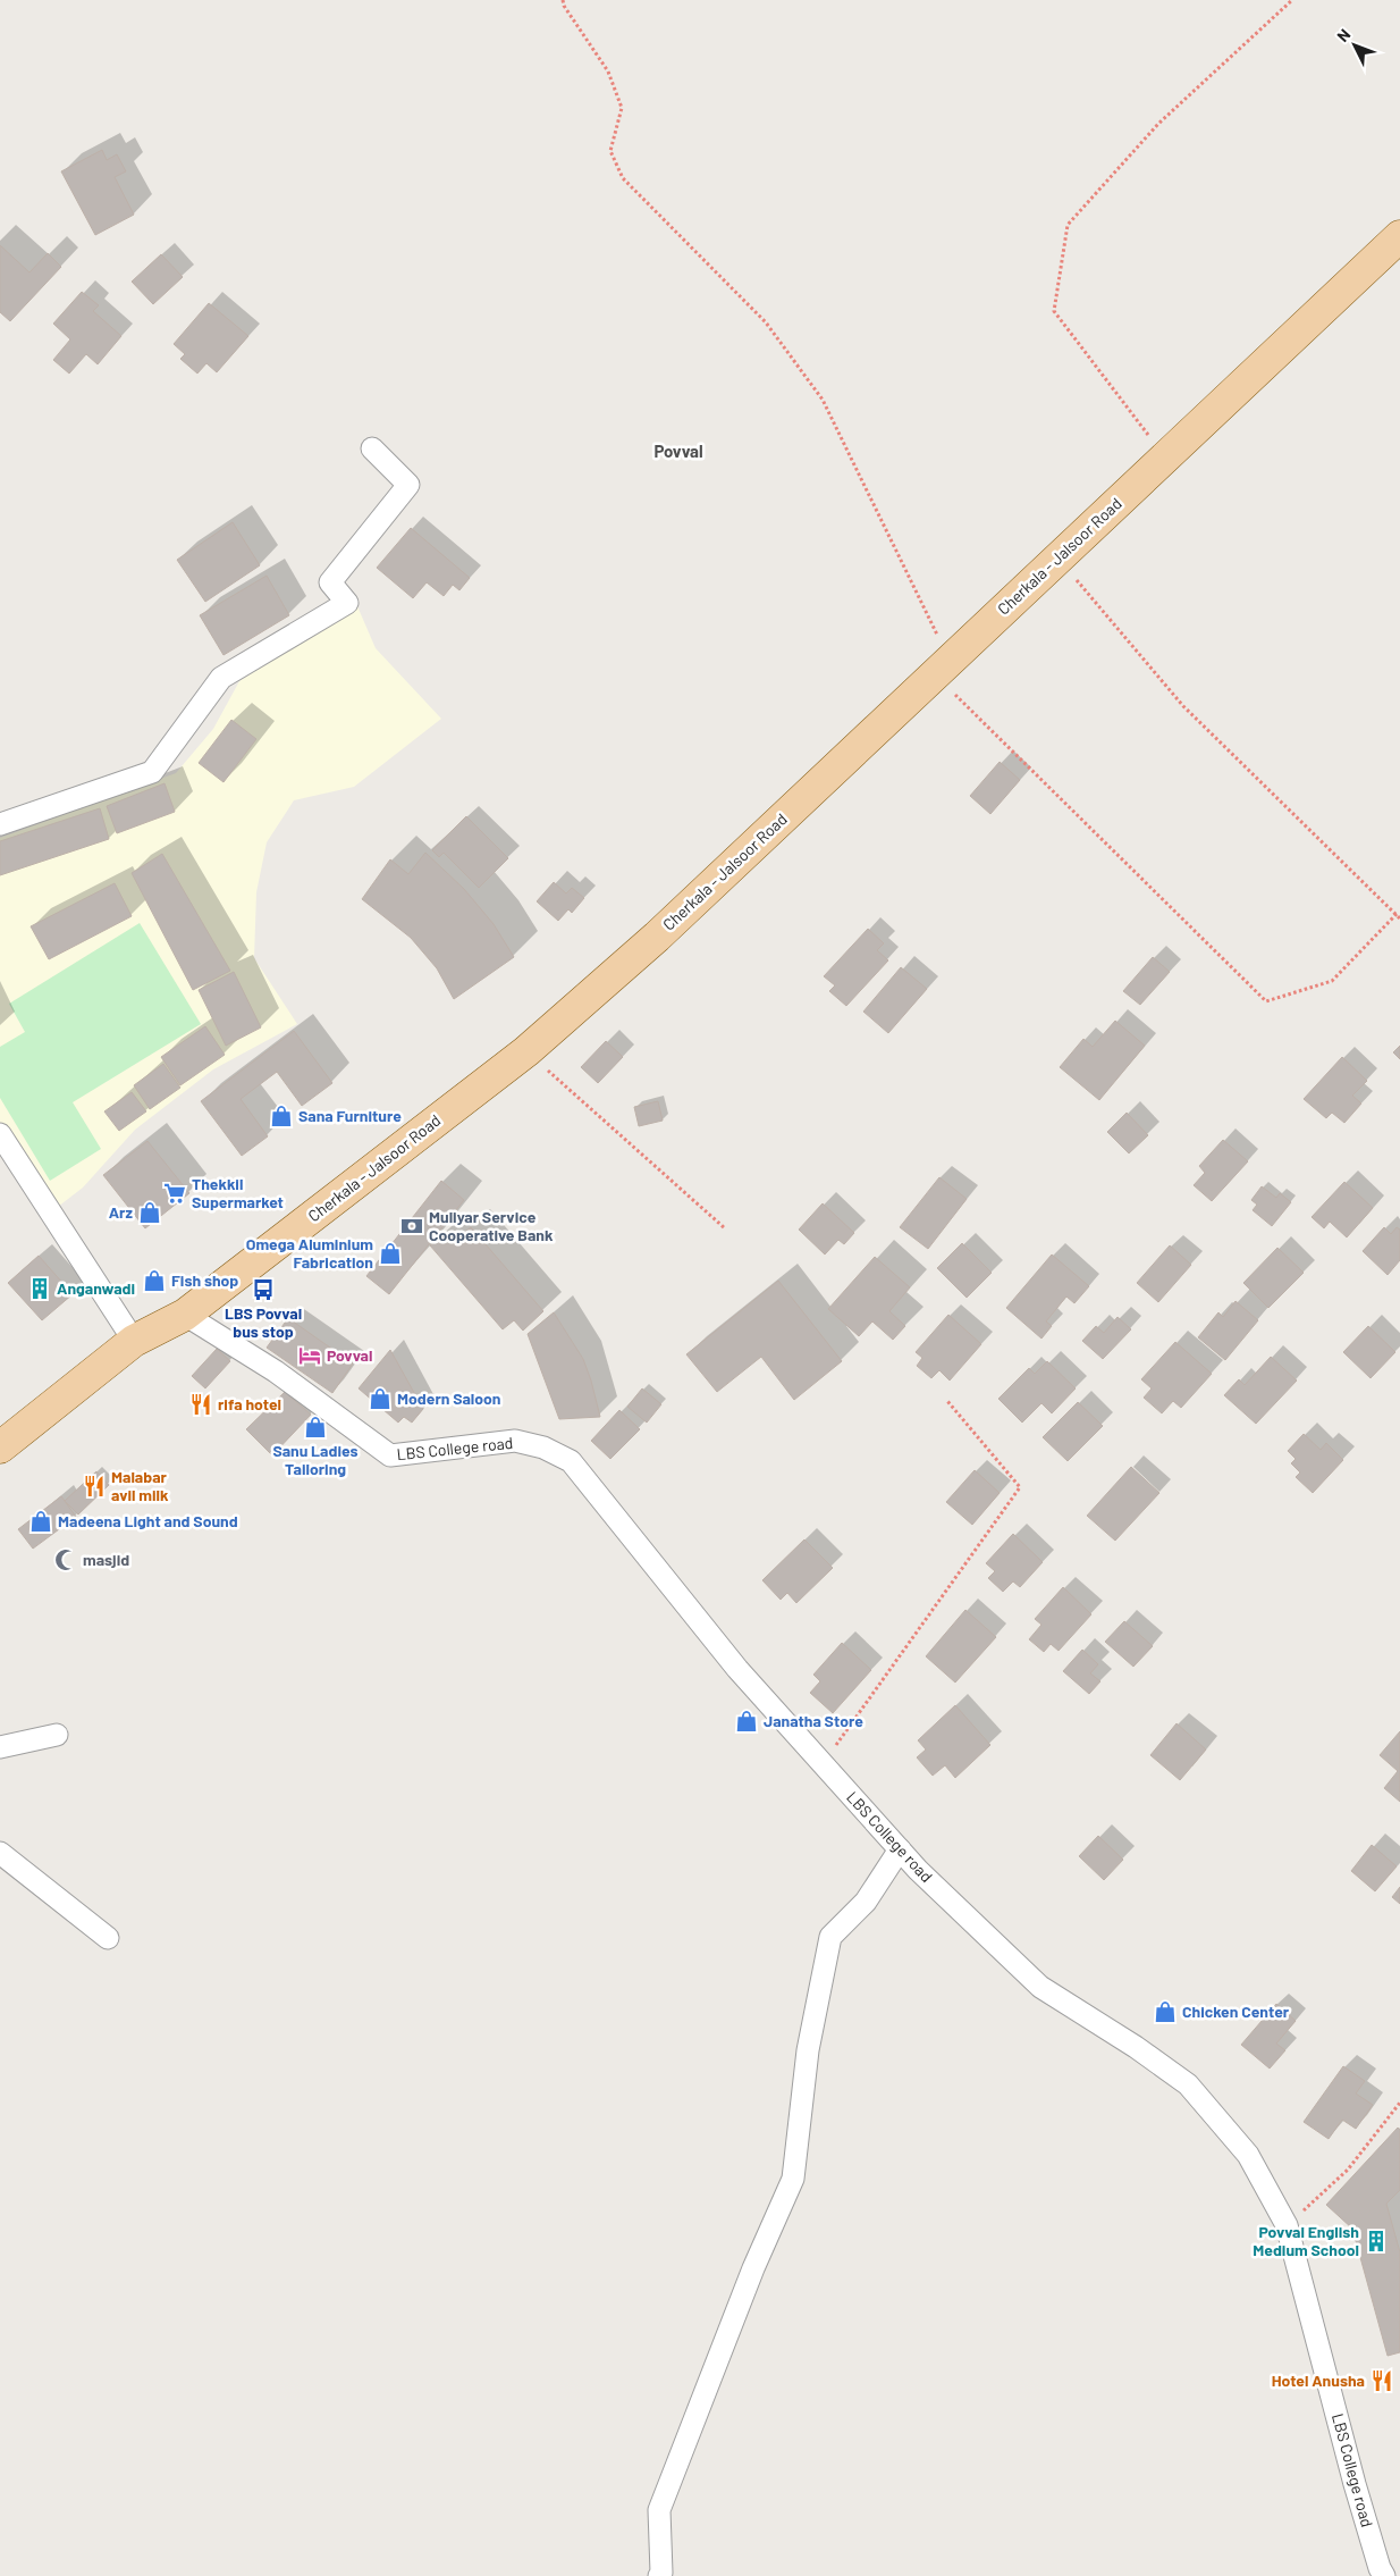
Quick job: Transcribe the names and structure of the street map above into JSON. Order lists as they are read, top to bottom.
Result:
{
  "streets": {
    "main road": ["Cherkala - Jalsoor Road"],
    "street": ["LBS College road"]
  },
  "crossings": [
    ["Cherkala - Jalsoor Road", "LBS College road"]
  ],
  "districts": ["Povval"],
  "places": {
    "shop": [
      "Sana Furniture",
      "Arz",
      "Omega Aluminium Fabrication",
      "Fish shop",
      "Modern Saloon",
      "Sanu Ladies Tailoring",
      "Madeena Light and Sound",
      "Janatha Store",
      "Chicken Center"
    ],
    "supermarket": ["Thekkil Supermarket"],
    "bank": ["Muliyar Service Cooperative Bank"],
    "building": ["Anganwadi", "Povval English Medium School"],
    "bus stop": ["LBS Povval bus stop"],
    "hotel": ["Povval"],
    "restaurant": ["rifa hotel", "Malabar avil milk", "Hotel Anusha"],
    "mosque": ["masjid"]
  },
  "north": "top left"
}
